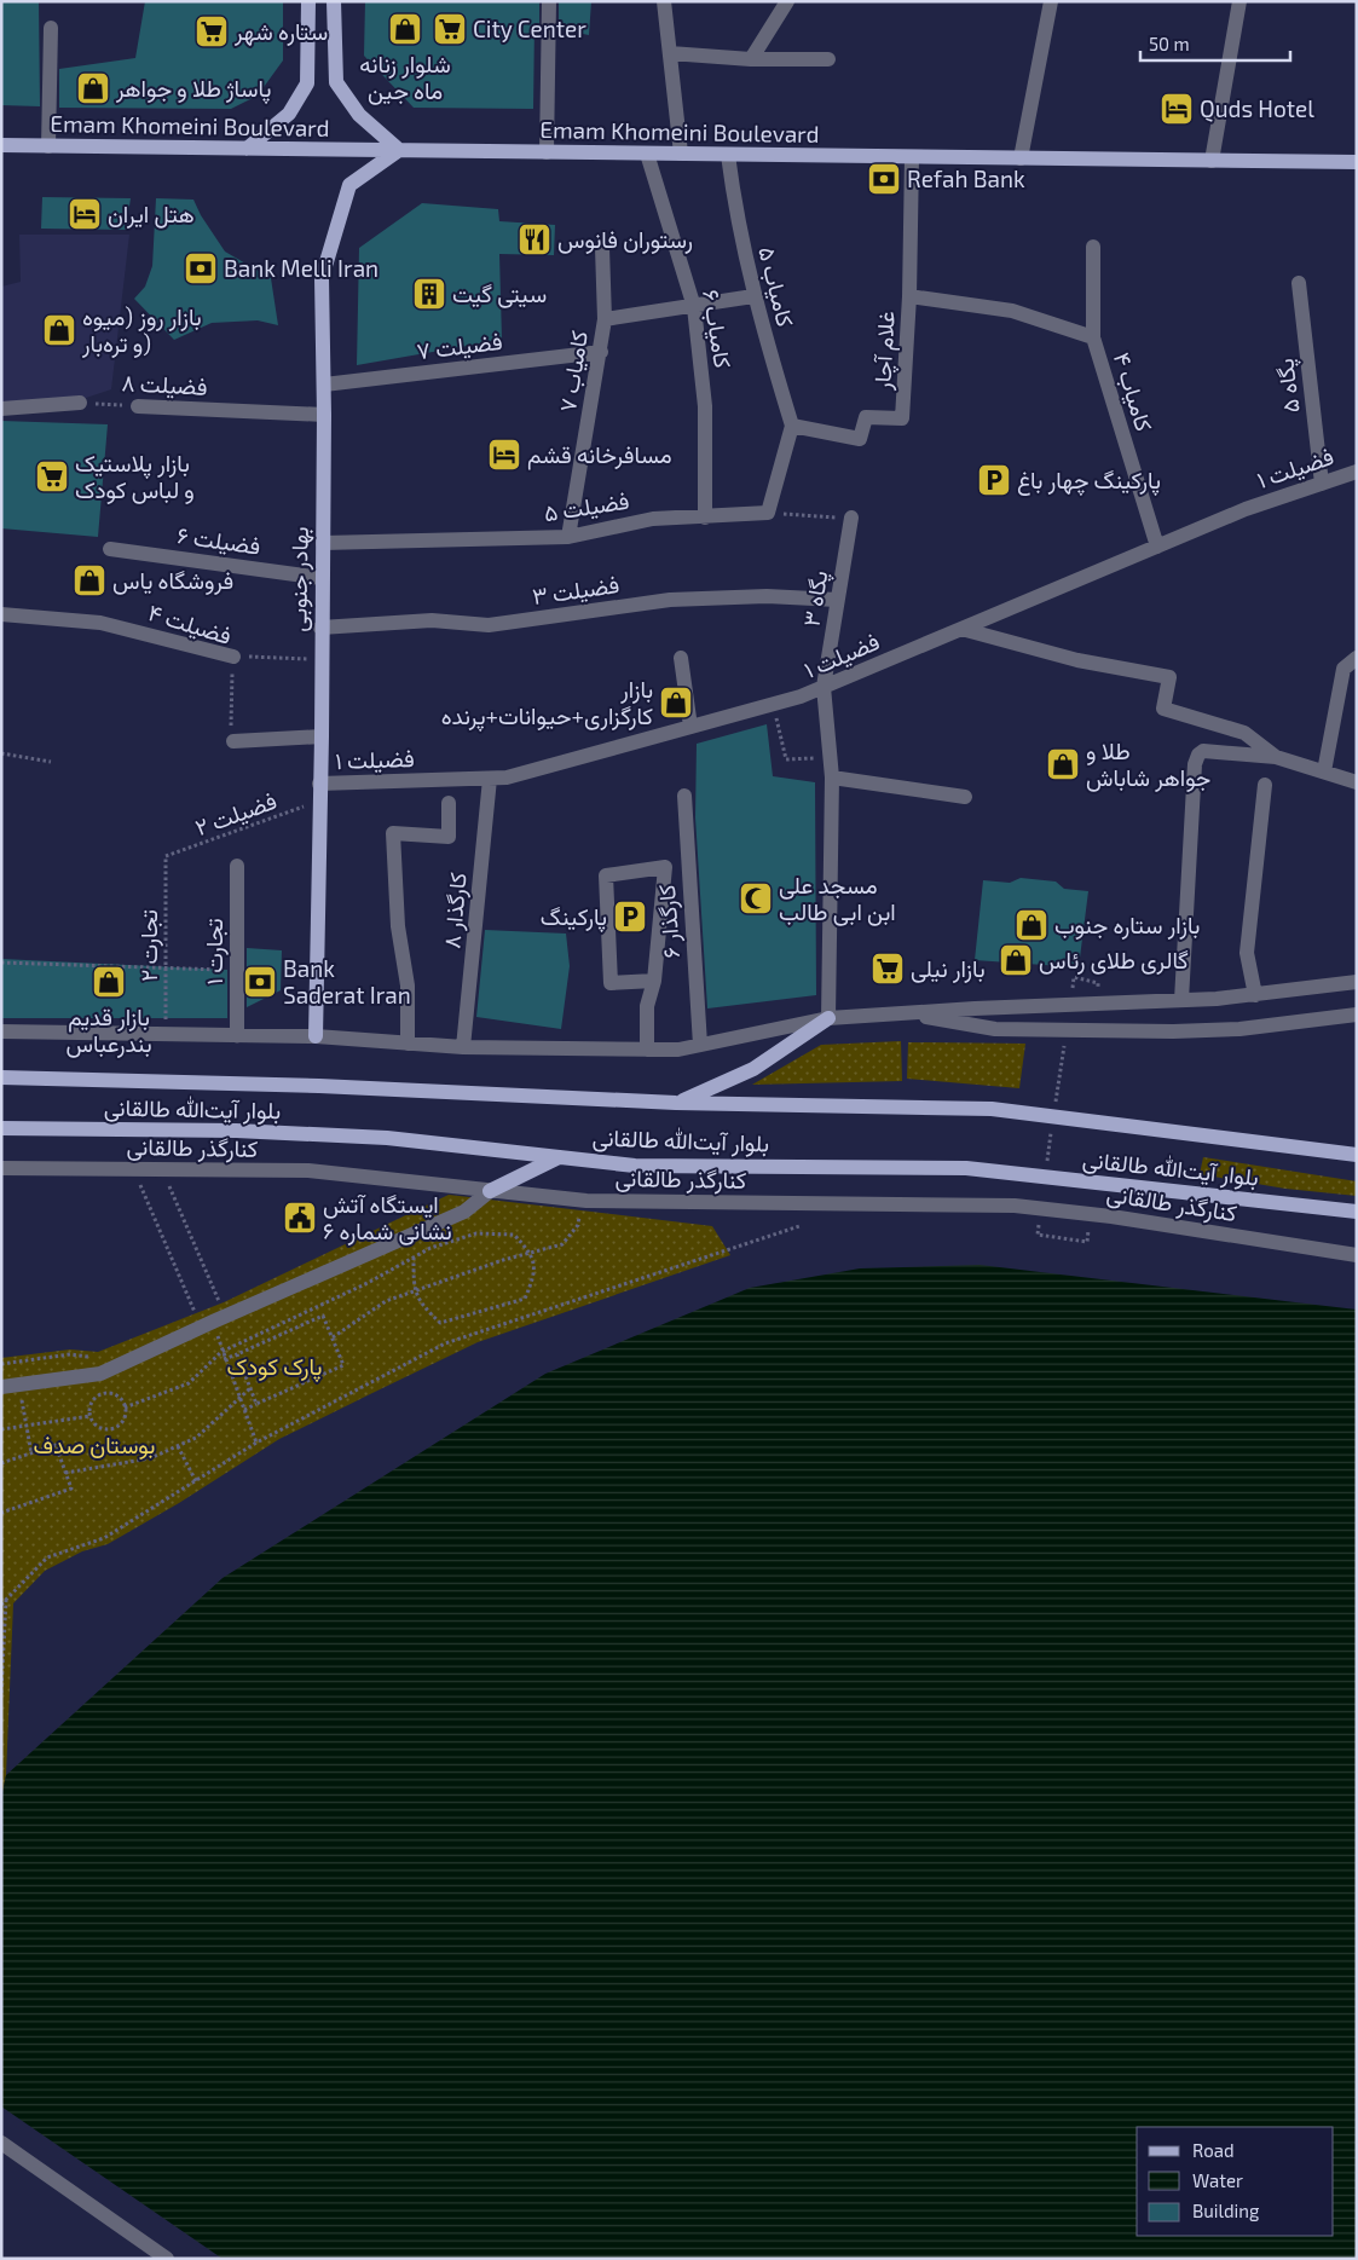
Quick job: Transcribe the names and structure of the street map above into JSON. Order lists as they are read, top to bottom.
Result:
{
  "streets": {
    "main road": ["Emam Khomeini Boulevard", "بهادر جنوبی", "بلوار آیت‌الله طالقانی"],
    "street": [
      "کامیاب ۵",
      "کامیاب ۶",
      "فضیلت ۷",
      "غلام آچار",
      "کامیاب ۷",
      "فضیلت ۸",
      "پگاه ۵",
      "کامیاب ۴",
      "فضیلت ۱",
      "فضیلت ۵",
      "فضیلت ۶",
      "فضیلت ۳",
      "پگاه ۳",
      "فضیلت ۴",
      "کارگذار ۸",
      "کارگذار ۶",
      "تجارت ۱",
      "کنارگذر طالقانی"
    ],
    "path": ["فضیلت ۲", "تجارت ۲"]
  },
  "crossings": [
    ["Emam Khomeini Boulevard", "کامیاب ۵"],
    ["Emam Khomeini Boulevard", "کامیاب ۶"],
    ["Emam Khomeini Boulevard", "غلام آچار"],
    ["Emam Khomeini Boulevard", "بهادر جنوبی"],
    ["کامیاب ۵", "غلام آچار"],
    ["کامیاب ۶", "فضیلت ۵"],
    ["فضیلت ۷", "کامیاب ۷"],
    ["فضیلت ۷", "بهادر جنوبی"],
    ["کامیاب ۷", "فضیلت ۵"],
    ["فضیلت ۸", "بهادر جنوبی"],
    ["پگاه ۵", "فضیلت ۱"],
    ["کامیاب ۴", "فضیلت ۱"],
    ["فضیلت ۱", "بهادر جنوبی"],
    ["فضیلت ۱", "پگاه ۳"],
    ["فضیلت ۱", "کارگذار ۸"],
    ["فضیلت ۵", "بهادر جنوبی"],
    ["فضیلت ۶", "بهادر جنوبی"],
    ["بهادر جنوبی", "فضیلت ۳"],
    ["بهادر جنوبی", "فضیلت ۲"],
    ["فضیلت ۳", "پگاه ۳"],
    ["فضیلت ۲", "تجارت ۲"]
  ],
  "parks": ["پارک کودک", "بوستان صدف"],
  "places": {
    "shop": [
      "شلوار زنانه ماه جین",
      "پاساژ طلا و جواهر",
      "بازار روز (میوه و تره‌بار)",
      "فروشگاه یاس",
      "بازار کارگزاری+حیوانات+پرنده",
      "طلا و جواهر شاباش",
      "بازار ستاره جنوب",
      "گالری طلای رئاس",
      "بازار قدیم بندرعباس"
    ],
    "supermarket": [
      "City Center",
      "ستاره شهر",
      "بازار پلاستیک و لباس کودک",
      "بازار نیلی"
    ],
    "hotel": ["Quds Hotel", "هتل ایران", "مسافرخانه قشم"],
    "bank": ["Refah Bank", "Bank Melli Iran", "Bank Saderat Iran"],
    "restaurant": ["رستوران فانوس"],
    "building": ["سیتی گیت"],
    "parking": ["پارکینگ چهار باغ", "پارکینگ"],
    "mosque": ["مسجد علی ابن ابی طالب"],
    "public building": ["ایستگاه آتش نشانی شماره ۶"]
  },
  "legend": ["Road", "Water", "Building"],
  "scale_bar": "50 m"
}
